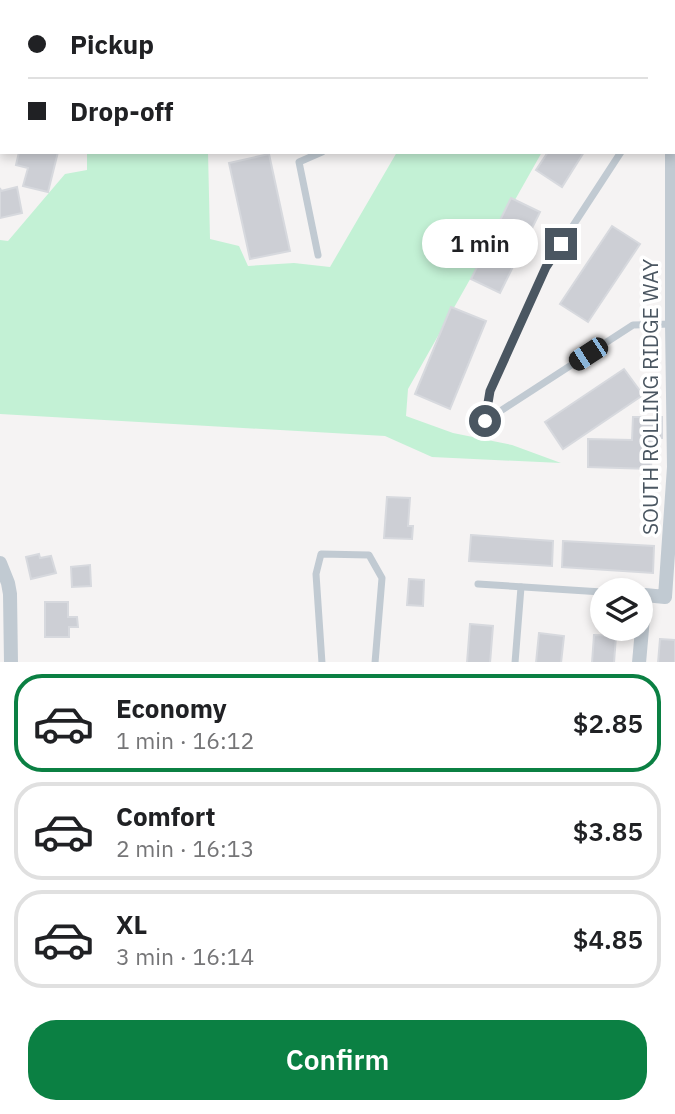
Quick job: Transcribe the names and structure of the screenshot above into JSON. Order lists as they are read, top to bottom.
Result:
{
  "streets": {
    "street": ["SOUTH ROLLING RIDGE WAY"]
  },
  "page": {
    "banner": ["Pickup", "Drop-off"],
    "bubble": "1 min",
    "list": [
      {
        "name": "Economy",
        "note": "1 min · 16:12",
        "value": "$2.85"
      },
      {
        "name": "Comfort",
        "note": "2 min · 16:13",
        "value": "$3.85"
      },
      {
        "name": "XL",
        "note": "3 min · 16:14",
        "value": "$4.85"
      }
    ],
    "buttons": "Confirm"
  }
}
